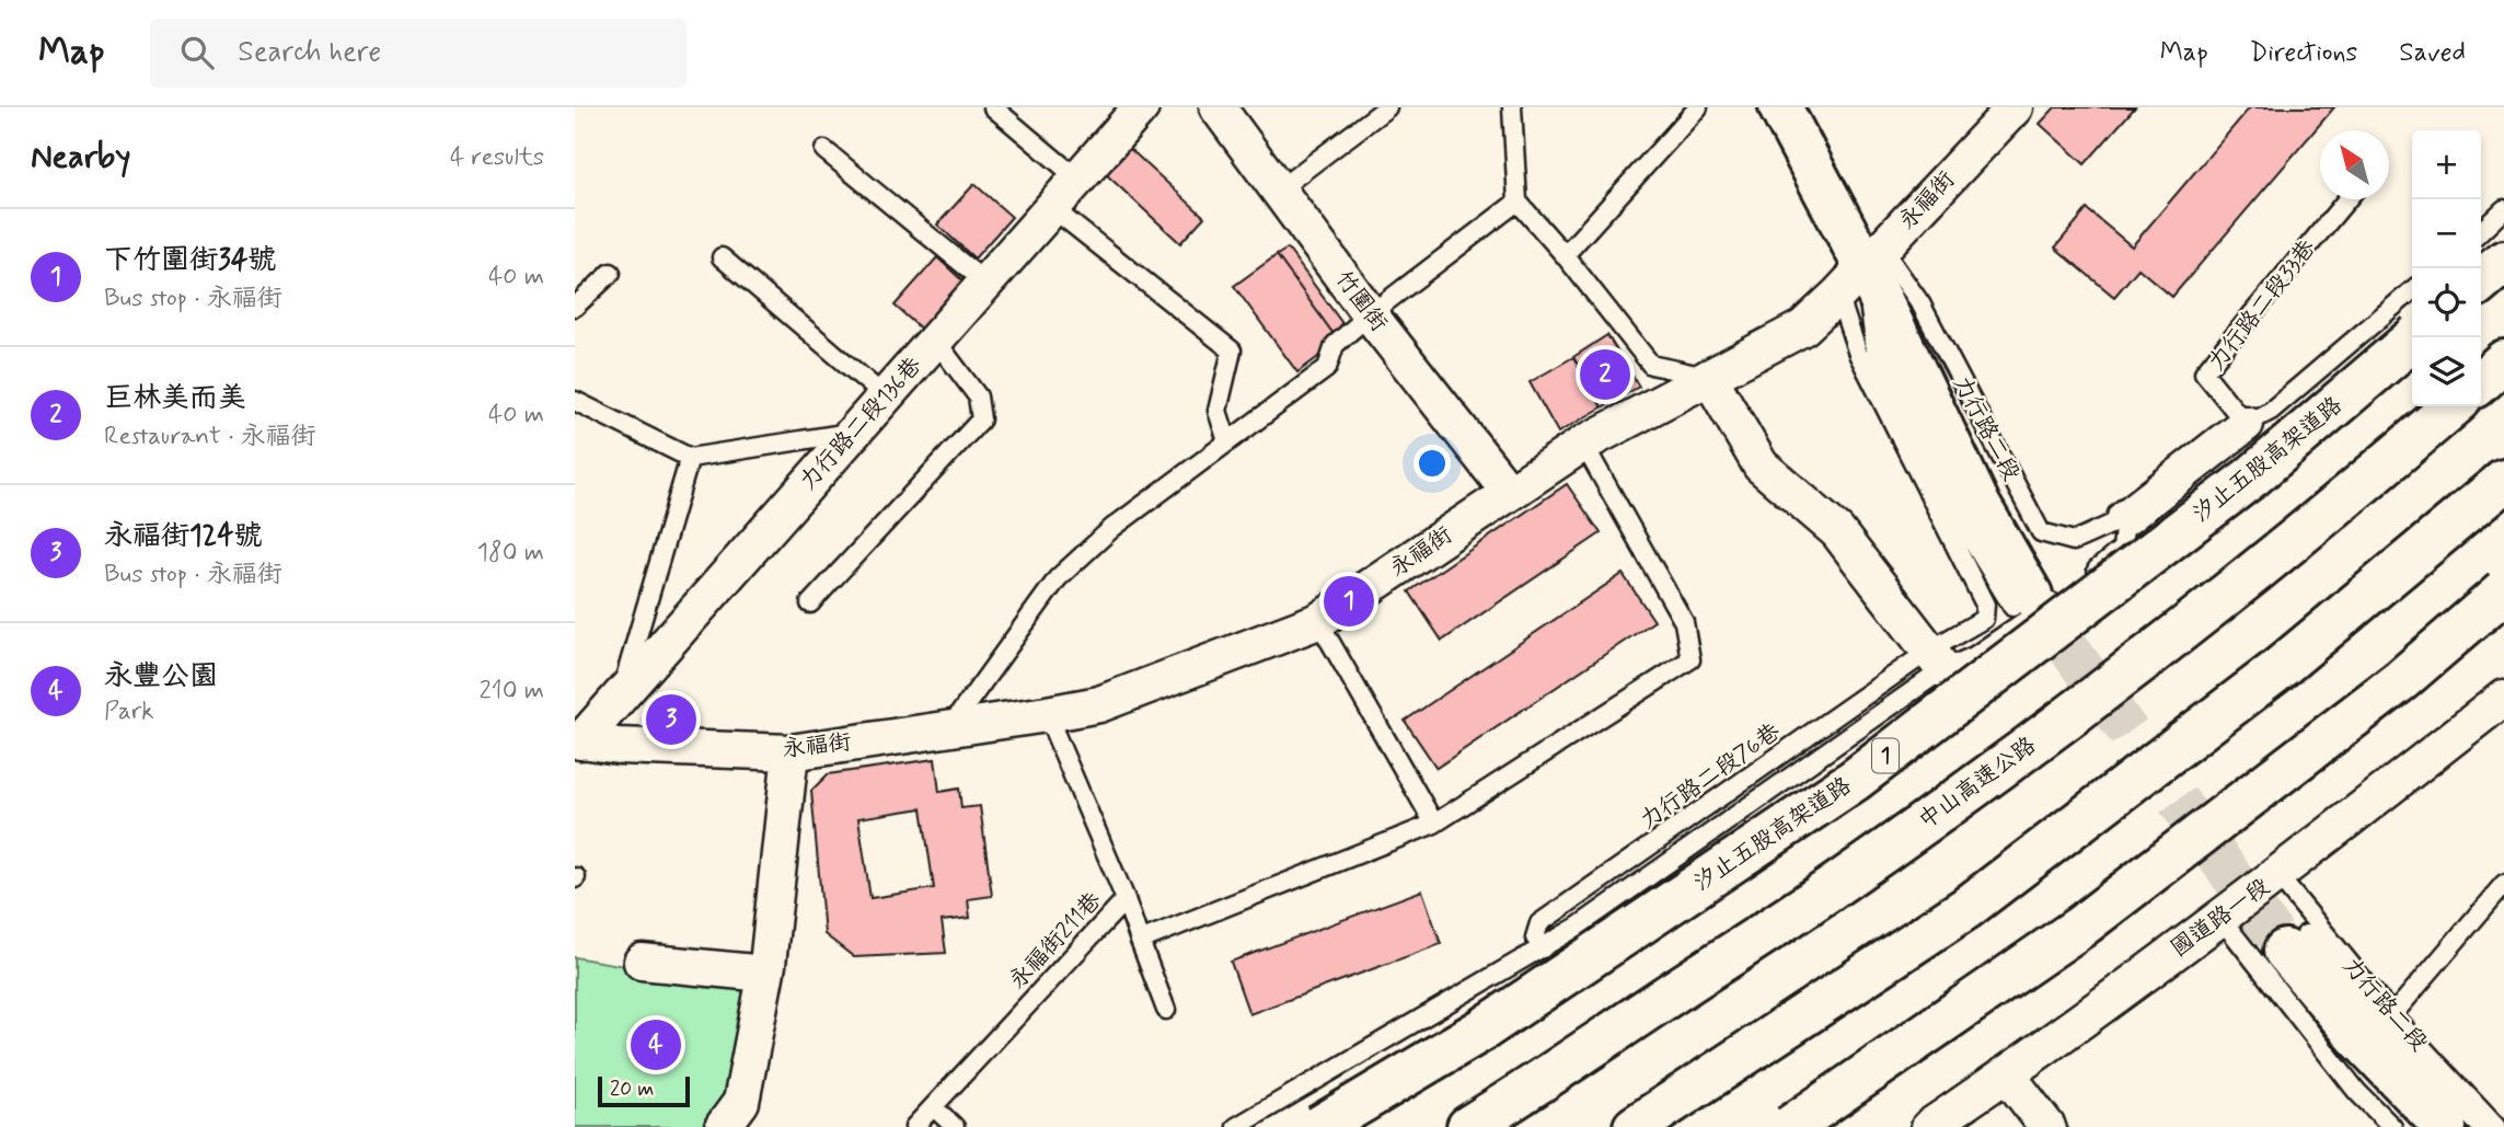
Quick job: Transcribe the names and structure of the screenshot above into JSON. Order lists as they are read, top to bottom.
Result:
{
  "streets": {
    "main road": [
      "力行路二段",
      "汐止五股高架道路",
      "1",
      "中山高速公路"
    ],
    "street": [
      "永福街",
      "竹圍街",
      "力行路二段136巷",
      "國道路一段"
    ],
    "lane": ["力行路二段33巷", "力行路二段76巷", "永福街211巷"]
  },
  "crossings": [
    ["永福街", "竹圍街"],
    ["永福街", "力行路二段136巷"],
    ["永福街", "力行路二段"],
    ["永福街", "永福街211巷"],
    ["力行路二段", "國道路一段"]
  ],
  "scale_bar": "20 m",
  "north": "top left",
  "page": {
    "header": "Map",
    "search": "Search here",
    "nav": ["Map", "Directions", "Saved"],
    "heading": ["Nearby", "4 results"],
    "map_buttons": ["+", "−"],
    "list": [
      {
        "mark": "1",
        "name": "下竹圍街34號",
        "note": "Bus stop · 永福街",
        "value": "40 m"
      },
      {
        "mark": "2",
        "name": "巨林美而美",
        "note": "Restaurant · 永福街",
        "value": "40 m"
      },
      {
        "mark": "3",
        "name": "永福街124號",
        "note": "Bus stop · 永福街",
        "value": "180 m"
      },
      {
        "mark": "4",
        "name": "永豐公園",
        "note": "Park",
        "value": "210 m"
      }
    ],
    "pins": [
      "2",
      "1",
      "3",
      "4"
    ],
    "scale": "20 m"
  }
}
